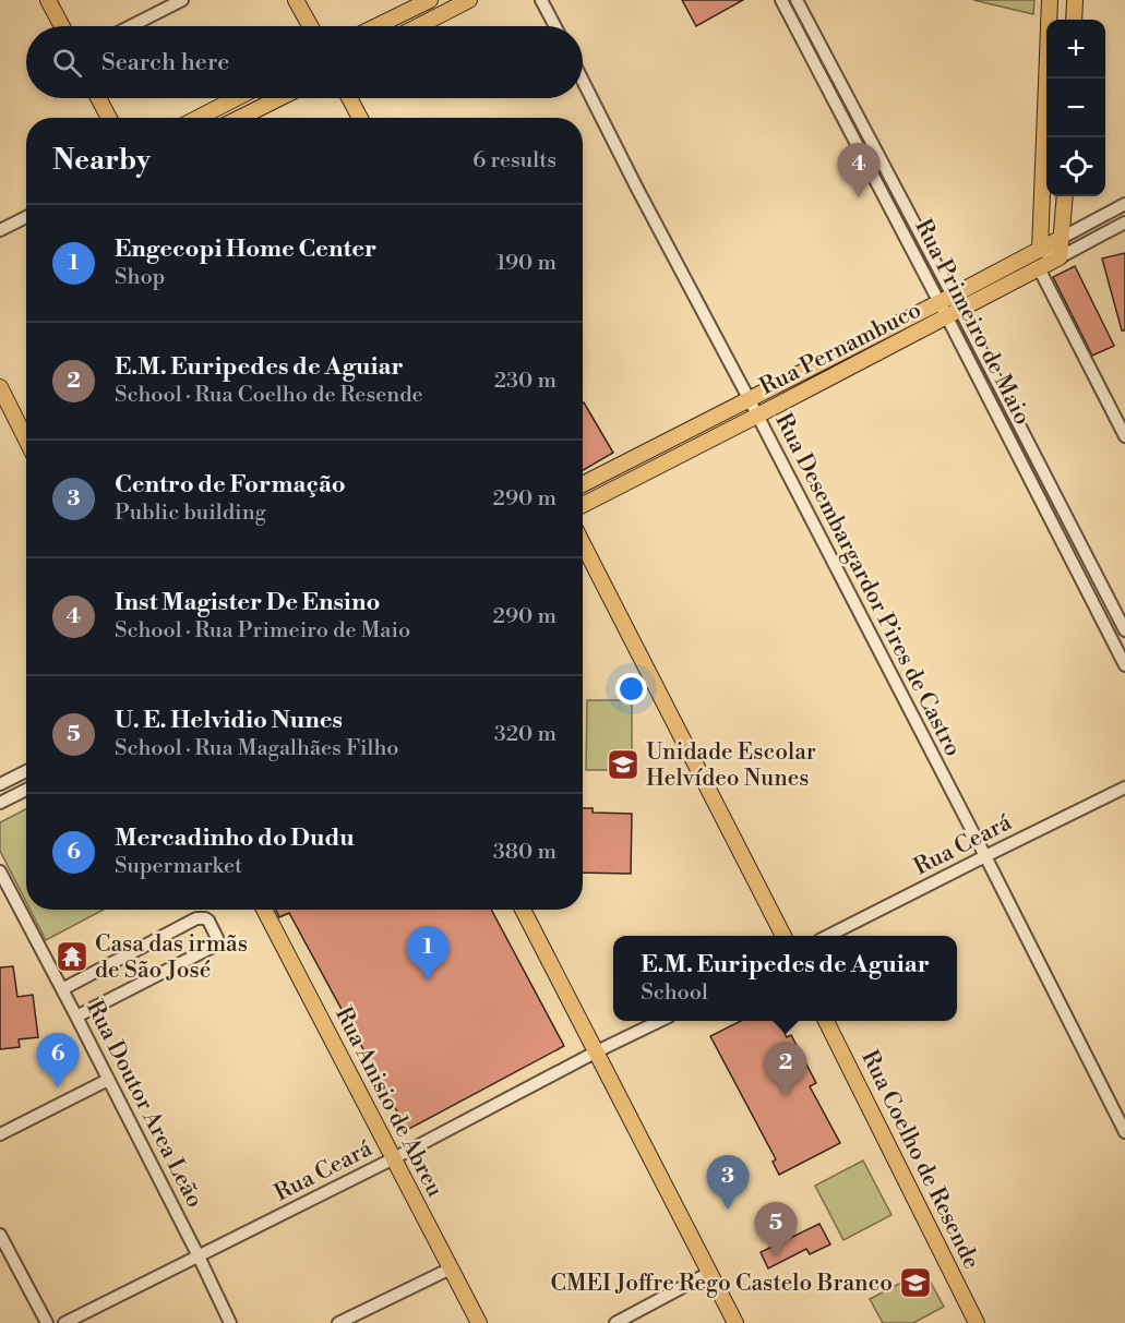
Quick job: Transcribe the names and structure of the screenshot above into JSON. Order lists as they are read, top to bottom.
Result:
{
  "streets": {
    "main road": ["Rua Pernambuco", "Rua Anisio de Abreu", "Rua Coelho de Resende"],
    "street": [
      "Rua Primeiro de Maio",
      "Rua Desembargardor Pires de Castro",
      "Rua Ceará",
      "Rua Doutor Area Leão"
    ]
  },
  "crossings": [
    ["Rua Primeiro de Maio", "Rua Pernambuco"],
    ["Rua Pernambuco", "Rua Desembargardor Pires de Castro"],
    ["Rua Desembargardor Pires de Castro", "Rua Ceará"],
    ["Rua Ceará", "Rua Anisio de Abreu"],
    ["Rua Ceará", "Rua Doutor Area Leão"]
  ],
  "places": {
    "school or university": ["Unidade Escolar Helvídeo Nunes", "CMEI Joffre Rego Castelo Branco"],
    "temple": ["Casa das irmãs de São José"]
  },
  "page": {
    "map_buttons": ["+", "−"],
    "search": "Search here",
    "heading": ["Nearby", "6 results"],
    "pins": [
      "4",
      "1",
      "6",
      "2",
      "3",
      "5"
    ],
    "list": [
      {
        "mark": "1",
        "name": "Engecopi Home Center",
        "note": "Shop",
        "value": "190 m"
      },
      {
        "mark": "2",
        "name": "E.M. Euripedes de Aguiar",
        "note": "School · Rua Coelho de Resende",
        "value": "230 m"
      },
      {
        "mark": "3",
        "name": "Centro de Formação",
        "note": "Public building",
        "value": "290 m"
      },
      {
        "mark": "4",
        "name": "Inst Magister De Ensino",
        "note": "School · Rua Primeiro de Maio",
        "value": "290 m"
      },
      {
        "mark": "5",
        "name": "U. E. Helvidio Nunes",
        "note": "School · Rua Magalhães Filho",
        "value": "320 m"
      },
      {
        "mark": "6",
        "name": "Mercadinho do Dudu",
        "note": "Supermarket",
        "value": "380 m"
      }
    ],
    "popup": ["E.M. Euripedes de Aguiar", "School"]
  }
}
